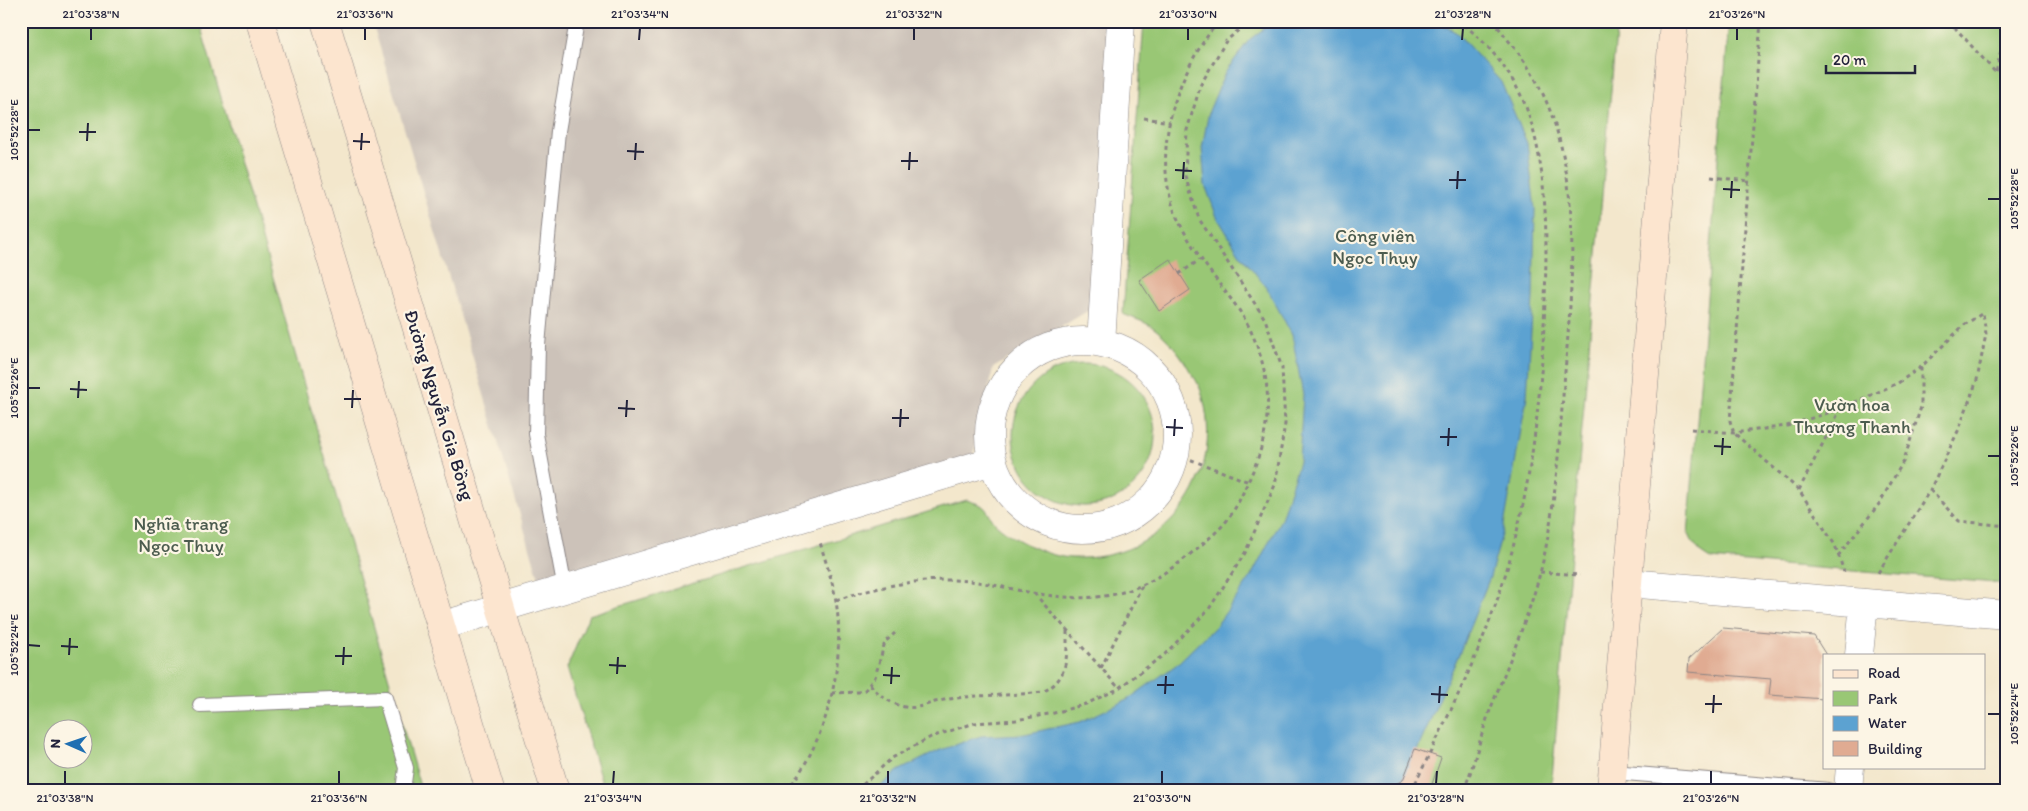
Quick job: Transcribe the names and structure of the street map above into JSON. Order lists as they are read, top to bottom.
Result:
{
  "streets": {
    "main road": ["Đường Nguyễn Gia Bồng"]
  },
  "parks": ["Công viên Ngọc Thụy", "Vườn hoa Thượng Thanh", "Nghĩa trang Ngọc Thuỵ"],
  "legend": [
    "Road",
    "Park",
    "Water",
    "Building"
  ],
  "scale_bar": "20 m",
  "north": "left",
  "coordinates": [
    "21°03'38\"N",
    "21°03'36\"N",
    "21°03'34\"N",
    "21°03'32\"N",
    "21°03'30\"N",
    "21°03'28\"N",
    "21°03'26\"N",
    "105°52'28\"E",
    "105°52'26\"E",
    "105°52'24\"E"
  ]
}
